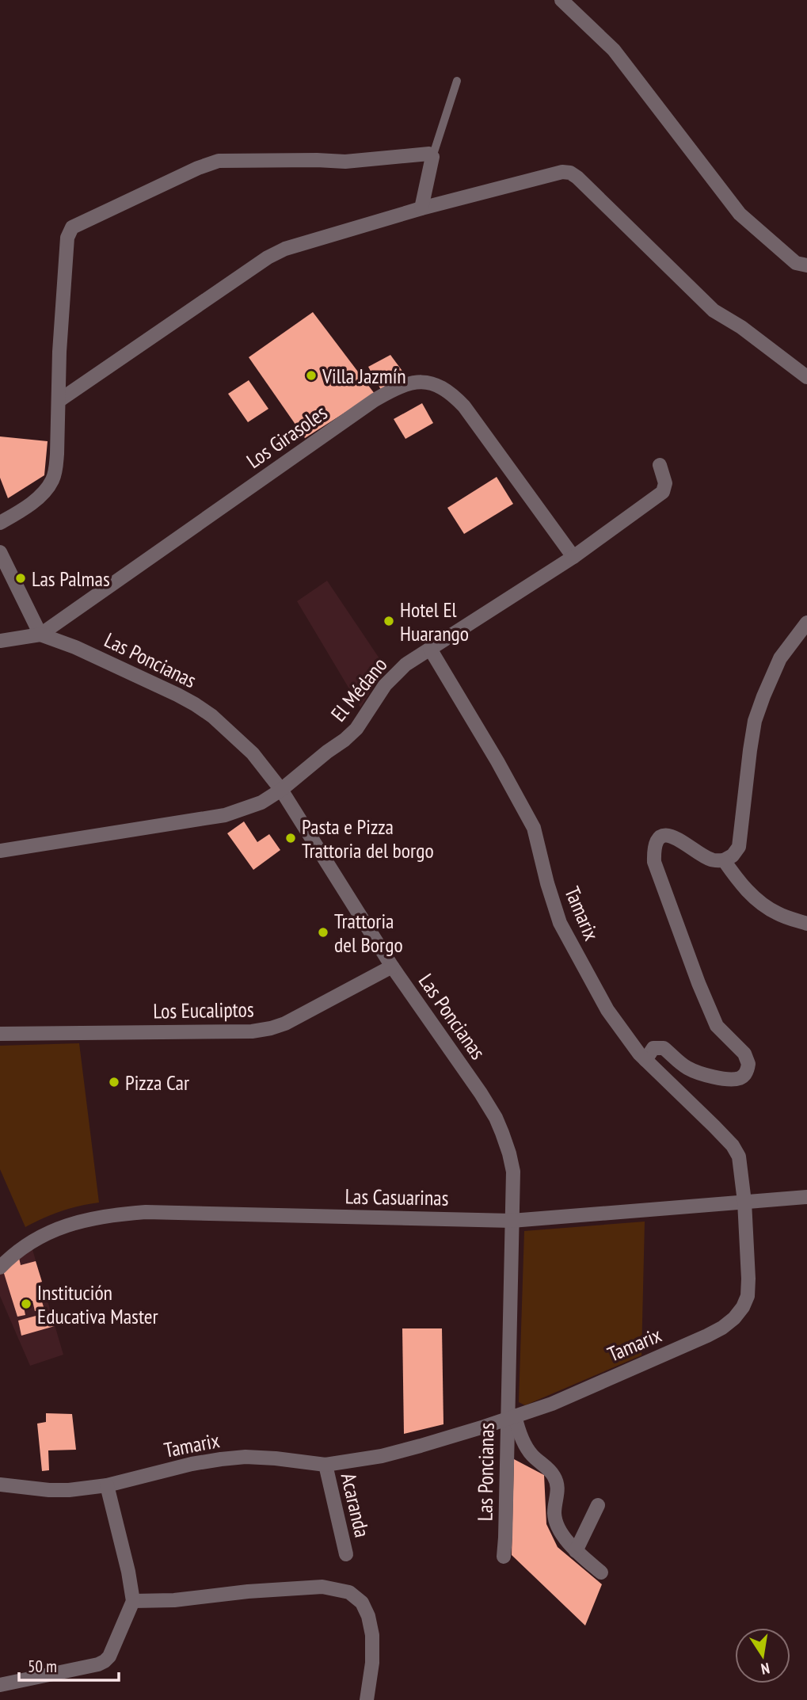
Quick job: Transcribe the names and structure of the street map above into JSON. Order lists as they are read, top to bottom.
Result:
{
  "streets": {
    "street": [
      "Los Girasoles",
      "Las Poncianas",
      "El Médano",
      "Tamarix",
      "Los Eucaliptos",
      "Las Casuarinas",
      "Acaranda"
    ]
  },
  "crossings": [
    ["Los Girasoles", "Las Poncianas"],
    ["Los Girasoles", "El Médano"],
    ["Las Poncianas", "El Médano"],
    ["Las Poncianas", "Tamarix"],
    ["Las Poncianas", "Los Eucaliptos"],
    ["Las Poncianas", "Las Casuarinas"],
    ["El Médano", "Tamarix"],
    ["Tamarix", "Las Casuarinas"],
    ["Tamarix", "Acaranda"]
  ],
  "places": [
    "Villa Jazmín",
    "Las Palmas",
    "Hotel El Huarango",
    "Pasta e Pizza Trattoria del borgo",
    "Trattoria del Borgo",
    "Pizza Car",
    "Institución Educativa Master"
  ],
  "scale_bar": "50 m",
  "north": "bottom"
}
